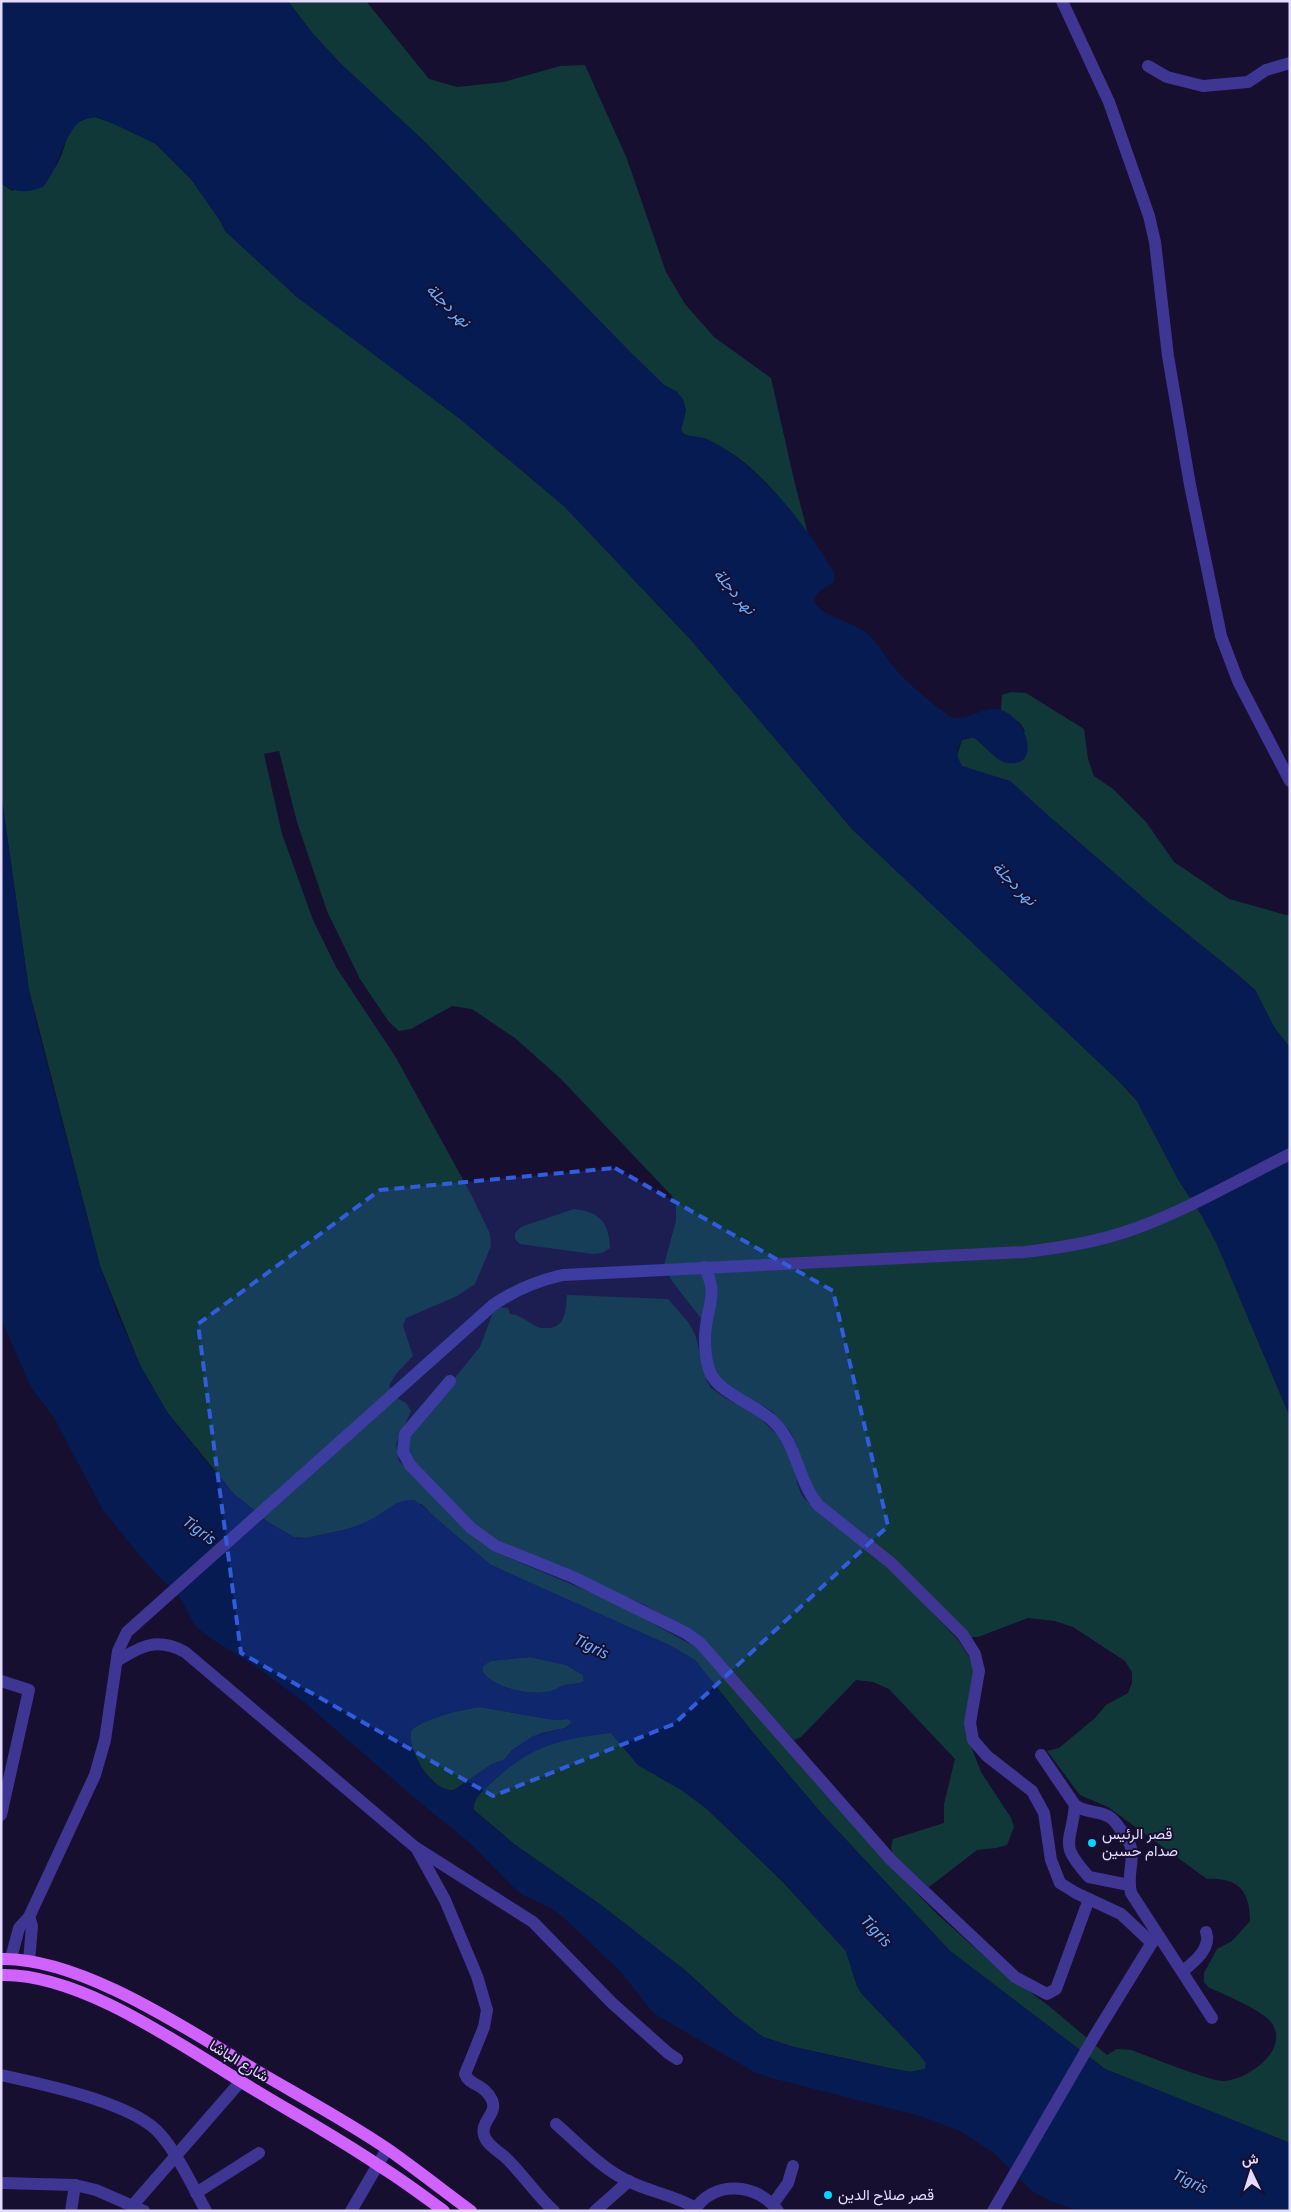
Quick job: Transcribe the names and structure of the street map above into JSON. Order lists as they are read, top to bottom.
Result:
{
  "streets": {
    "main road": ["شارع الباشا"]
  },
  "water": ["نهر دجلة", "Tigris"],
  "places": ["قصر الرئيس صدام حسين", "قصر صلاح الدين"],
  "north": "top"
}
